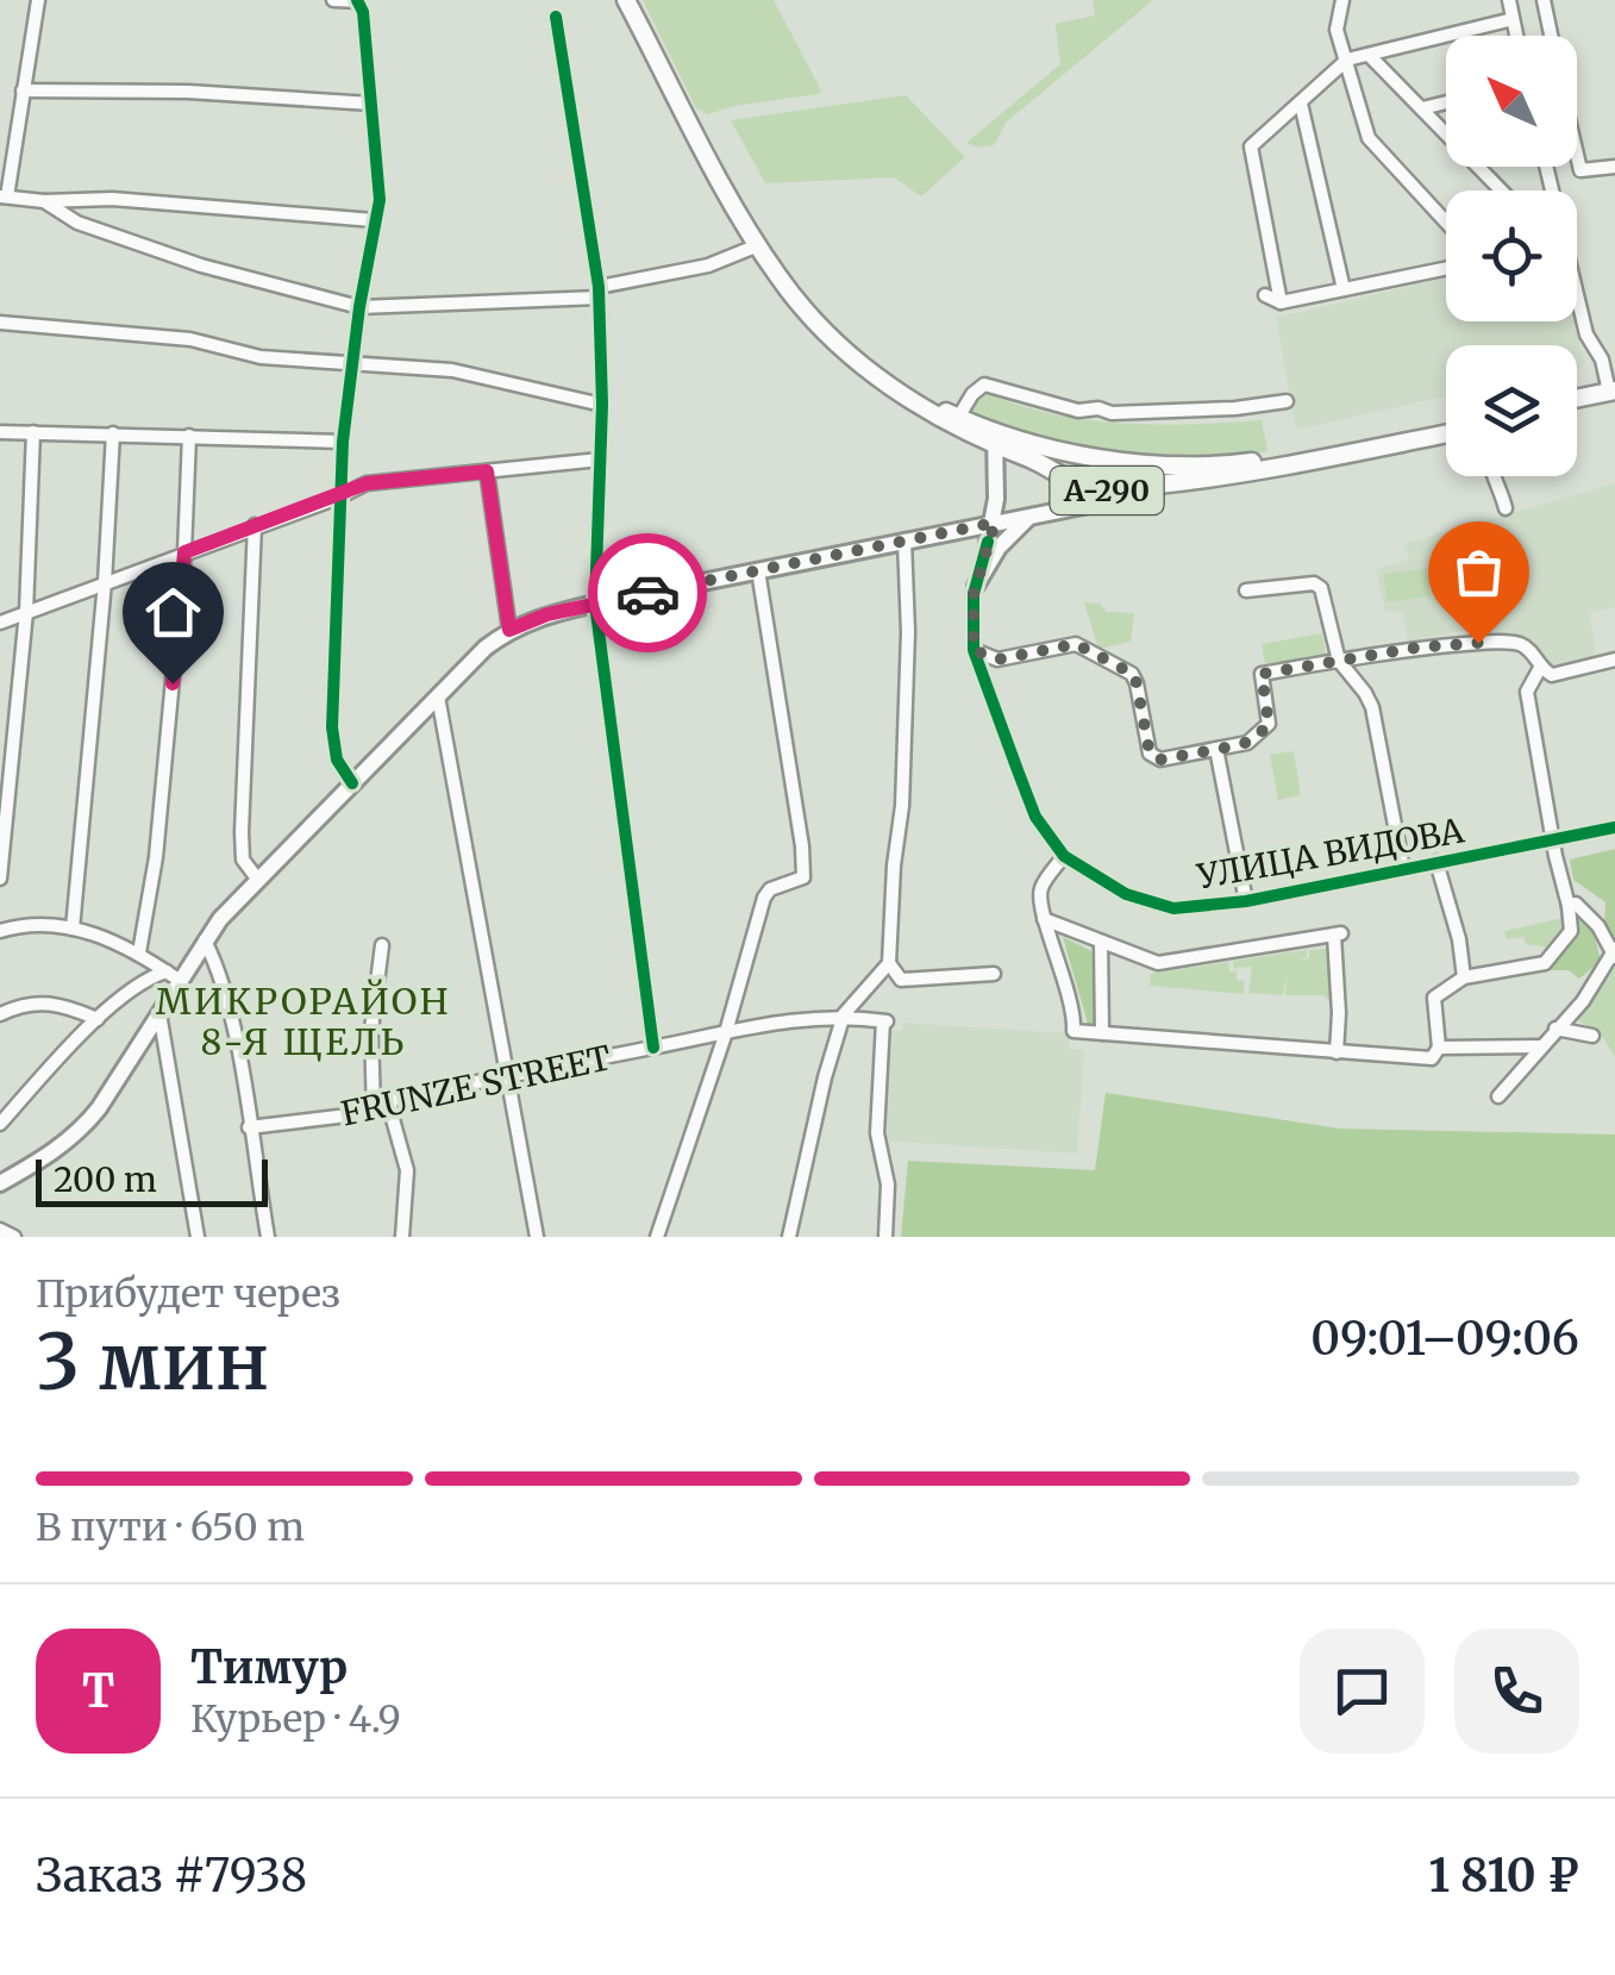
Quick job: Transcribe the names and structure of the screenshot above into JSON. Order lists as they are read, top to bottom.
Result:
{
  "streets": {
    "highway": ["А-290"],
    "main road": ["УЛИЦА ВИДОВА"],
    "street": ["FRUNZE STREET"]
  },
  "districts": ["МИКРОРАЙОН 8-Я ЩЕЛЬ"],
  "scale_bar": "200 m",
  "north": "top left",
  "page": {
    "scale": "200 m",
    "heading": ["3 мин", "Прибудет через", "09:01–09:06"],
    "panel": [
      "Тимур",
      "Курьер · 4.9",
      "Заказ #7938",
      "1 810 ₽"
    ],
    "bar": "В пути · 650 m",
    "round": "Т"
  }
}
